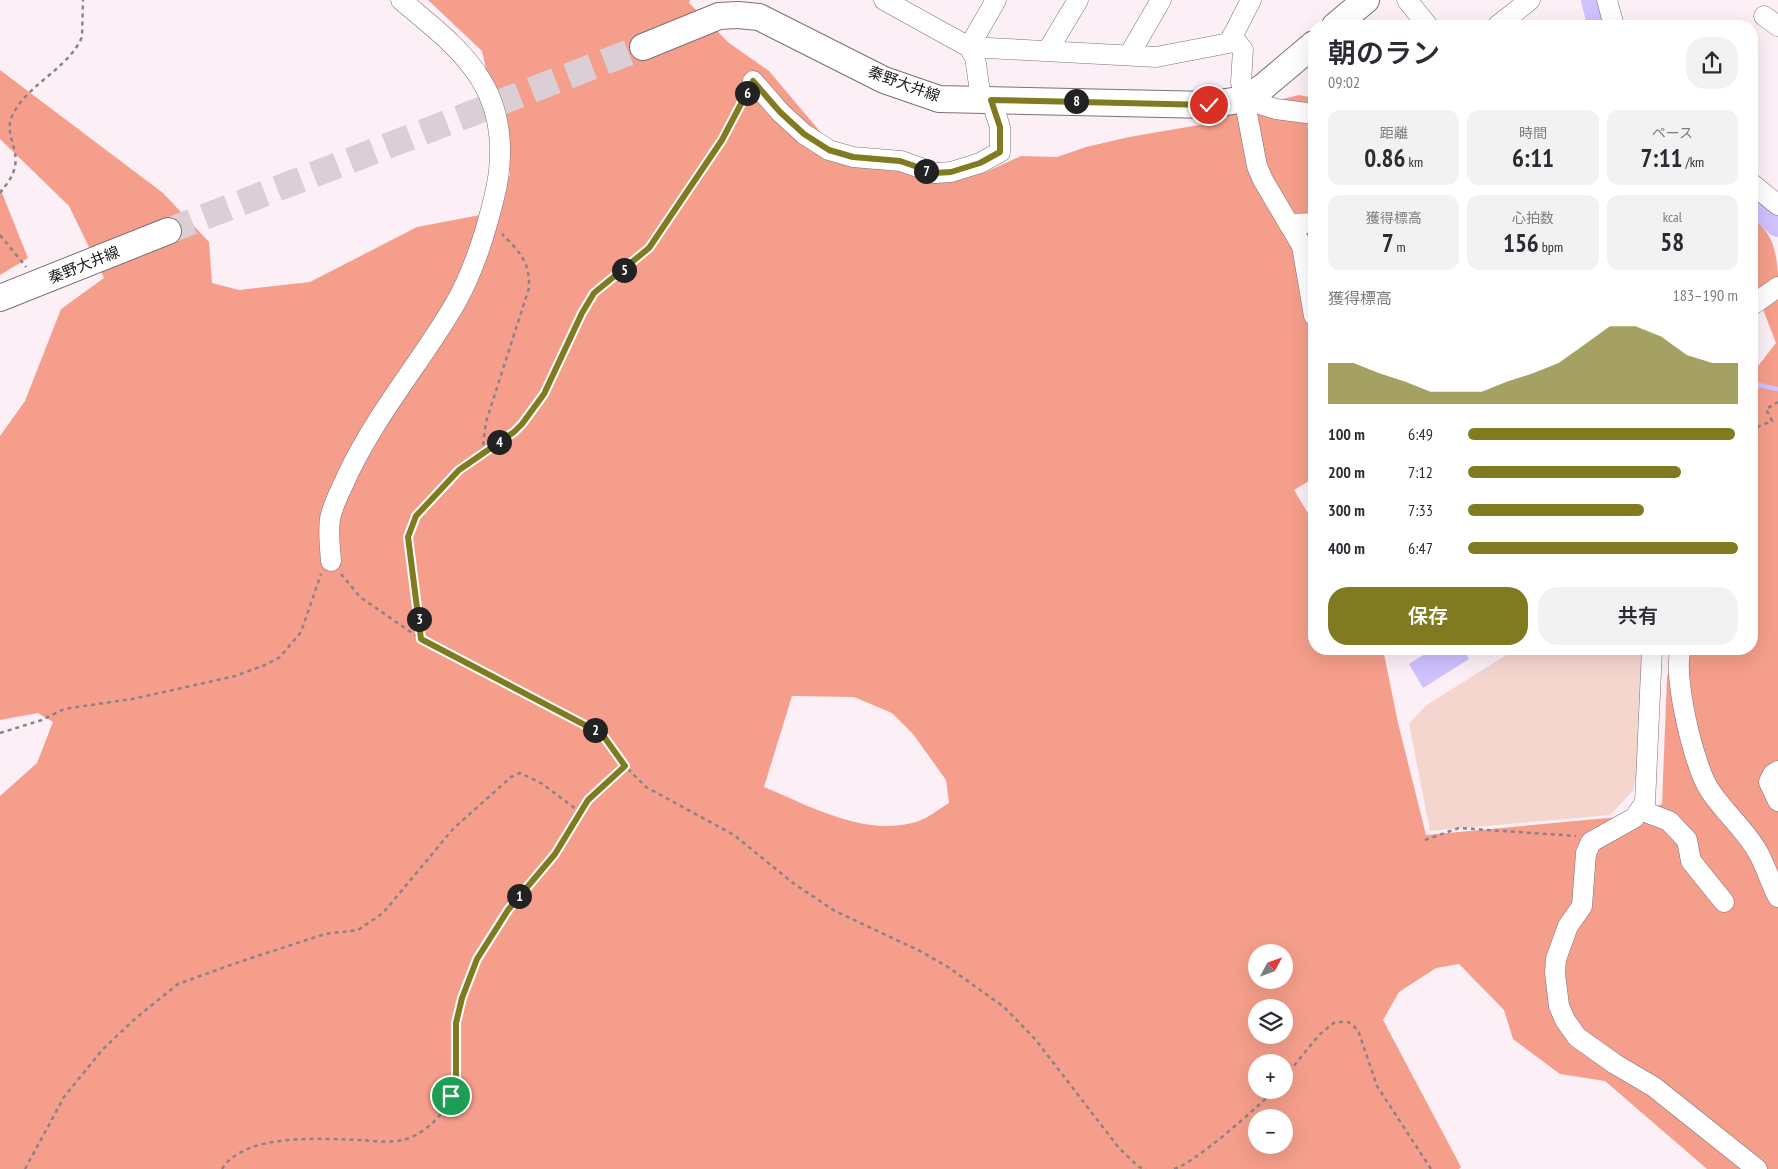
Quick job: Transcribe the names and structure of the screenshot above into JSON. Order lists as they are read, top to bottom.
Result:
{
  "streets": {
    "main road": ["秦野大井線"]
  },
  "north": "top right",
  "page": {
    "heading": ["朝のラン", "09:02"],
    "pins": [
      "6",
      "8",
      "7",
      "5",
      "4",
      "3",
      "2",
      "1"
    ],
    "stats": [
      ["距離", "0.86 km"],
      ["時間", "6:11"],
      ["ペース", "7:11 /km"],
      ["獲得標高", "7 m"],
      ["心拍数", "156 bpm"],
      ["kcal", "58"]
    ],
    "chart": ["獲得標高", "183–190 m"],
    "list": [
      {
        "name": "100 m",
        "note": "6:49"
      },
      {
        "name": "200 m",
        "note": "7:12"
      },
      {
        "name": "300 m",
        "note": "7:33"
      },
      {
        "name": "400 m",
        "note": "6:47"
      }
    ],
    "buttons": ["保存", "共有"],
    "map_buttons": ["+", "−"]
  }
}
